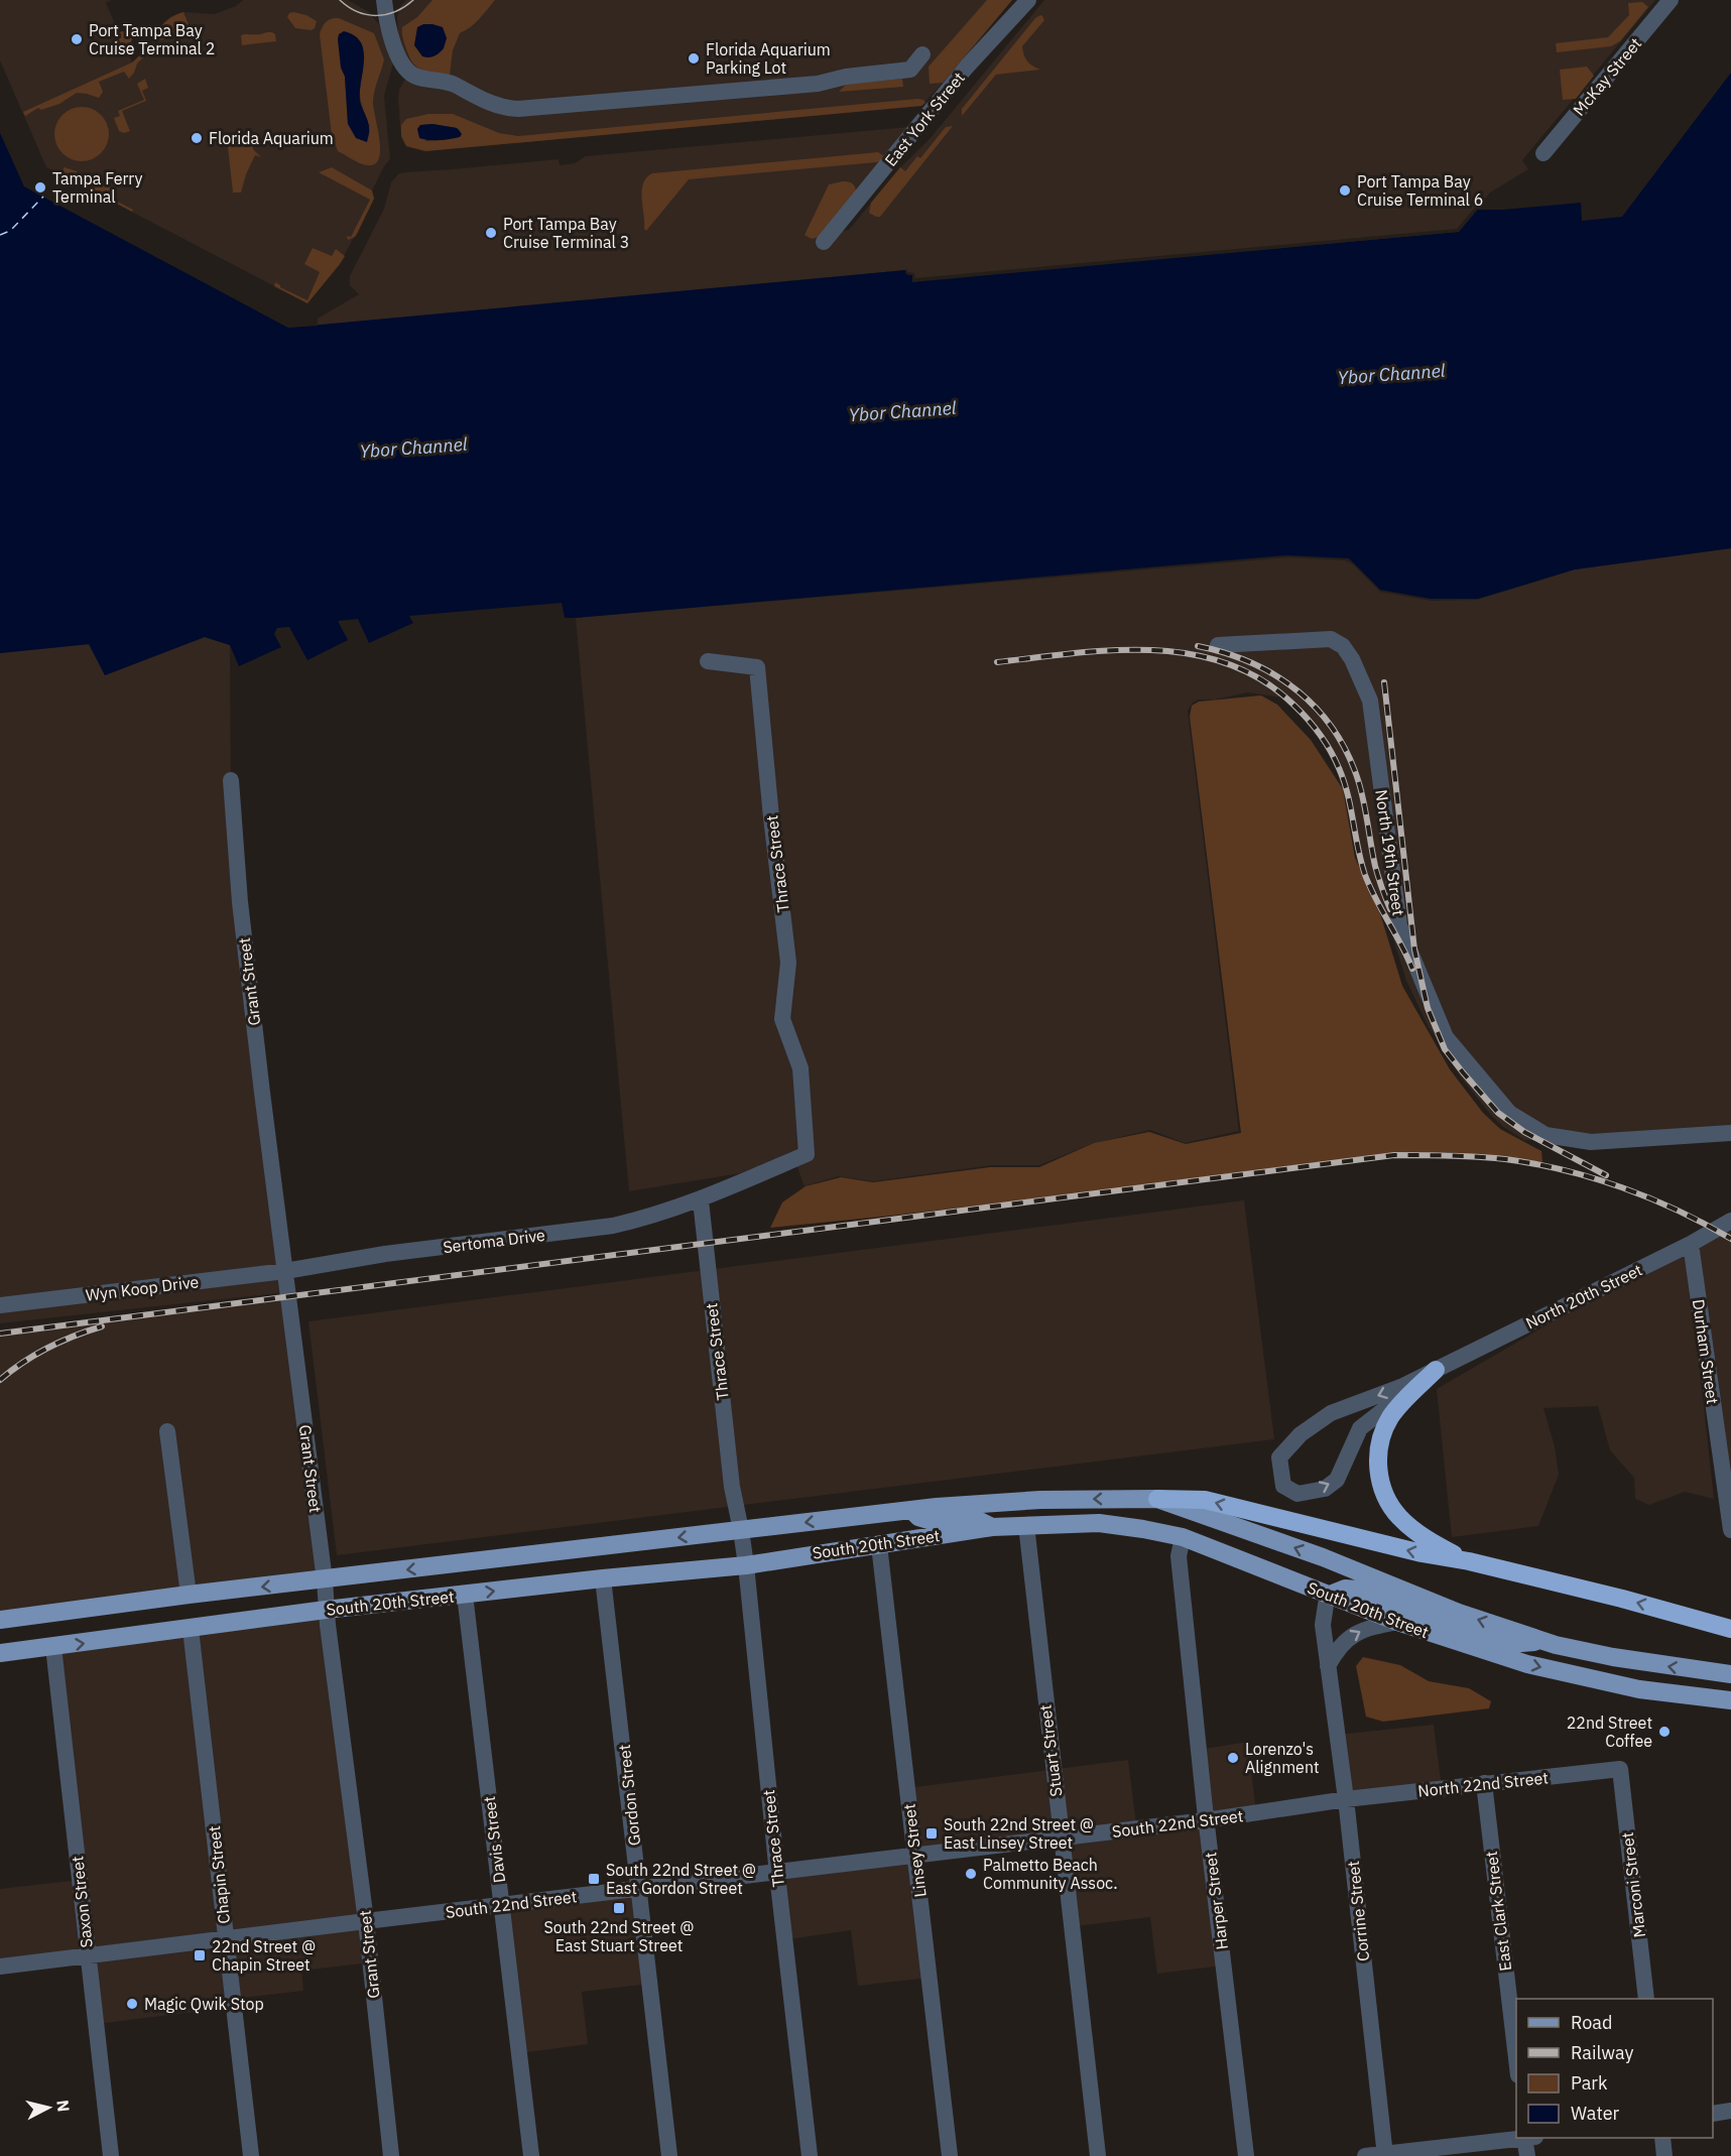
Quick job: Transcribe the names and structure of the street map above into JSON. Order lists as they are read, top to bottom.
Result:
{
  "streets": {
    "main road": ["South 20th Street"],
    "street": [
      "McKay Street",
      "East York Street",
      "North 19th Street",
      "Thrace Street",
      "Grant Street",
      "Sertoma Drive",
      "Wyn Koop Drive",
      "North 20th Street",
      "Durham Street",
      "Stuart Street",
      "North 22nd Street",
      "Gordon Street",
      "South 22nd Street",
      "Davis Street",
      "Linsey Street",
      "Chapin Street",
      "Marconi Street",
      "Harper Street",
      "Saxon Street",
      "Corrine Street",
      "East Clark Street"
    ]
  },
  "crossings": [
    ["Thrace Street", "Sertoma Drive"],
    ["Thrace Street", "South 20th Street"],
    ["Thrace Street", "South 22nd Street"],
    ["Grant Street", "Sertoma Drive"],
    ["Grant Street", "Wyn Koop Drive"],
    ["Grant Street", "South 20th Street"],
    ["Grant Street", "South 22nd Street"],
    ["Sertoma Drive", "Wyn Koop Drive"],
    ["North 20th Street", "Durham Street"],
    ["South 20th Street", "Stuart Street"],
    ["South 20th Street", "Gordon Street"],
    ["South 20th Street", "Davis Street"],
    ["South 20th Street", "Linsey Street"],
    ["South 20th Street", "Chapin Street"],
    ["South 20th Street", "Harper Street"],
    ["South 20th Street", "Saxon Street"],
    ["South 20th Street", "Corrine Street"],
    ["Stuart Street", "South 22nd Street"],
    ["North 22nd Street", "South 22nd Street"],
    ["North 22nd Street", "Marconi Street"],
    ["North 22nd Street", "Corrine Street"],
    ["North 22nd Street", "East Clark Street"],
    ["Gordon Street", "South 22nd Street"],
    ["South 22nd Street", "Davis Street"],
    ["South 22nd Street", "Linsey Street"],
    ["South 22nd Street", "Chapin Street"],
    ["South 22nd Street", "Harper Street"],
    ["South 22nd Street", "Saxon Street"],
    ["South 22nd Street", "Corrine Street"]
  ],
  "water": ["Ybor Channel"],
  "places": {
    "other": [
      "Port Tampa Bay Cruise Terminal 2",
      "Florida Aquarium Parking Lot",
      "Florida Aquarium",
      "Tampa Ferry Terminal",
      "Port Tampa Bay Cruise Terminal 6",
      "Port Tampa Bay Cruise Terminal 3",
      "22nd Street Coffee",
      "Lorenzo's Alignment",
      "Palmetto Beach Community Assoc.",
      "Magic Qwik Stop"
    ],
    "transit": [
      "South 22nd Street @ East Linsey Street",
      "South 22nd Street @ East Gordon Street",
      "South 22nd Street @ East Stuart Street",
      "22nd Street @ Chapin Street"
    ]
  },
  "legend": [
    "Road",
    "Railway",
    "Park",
    "Water"
  ],
  "north": "right"
}
